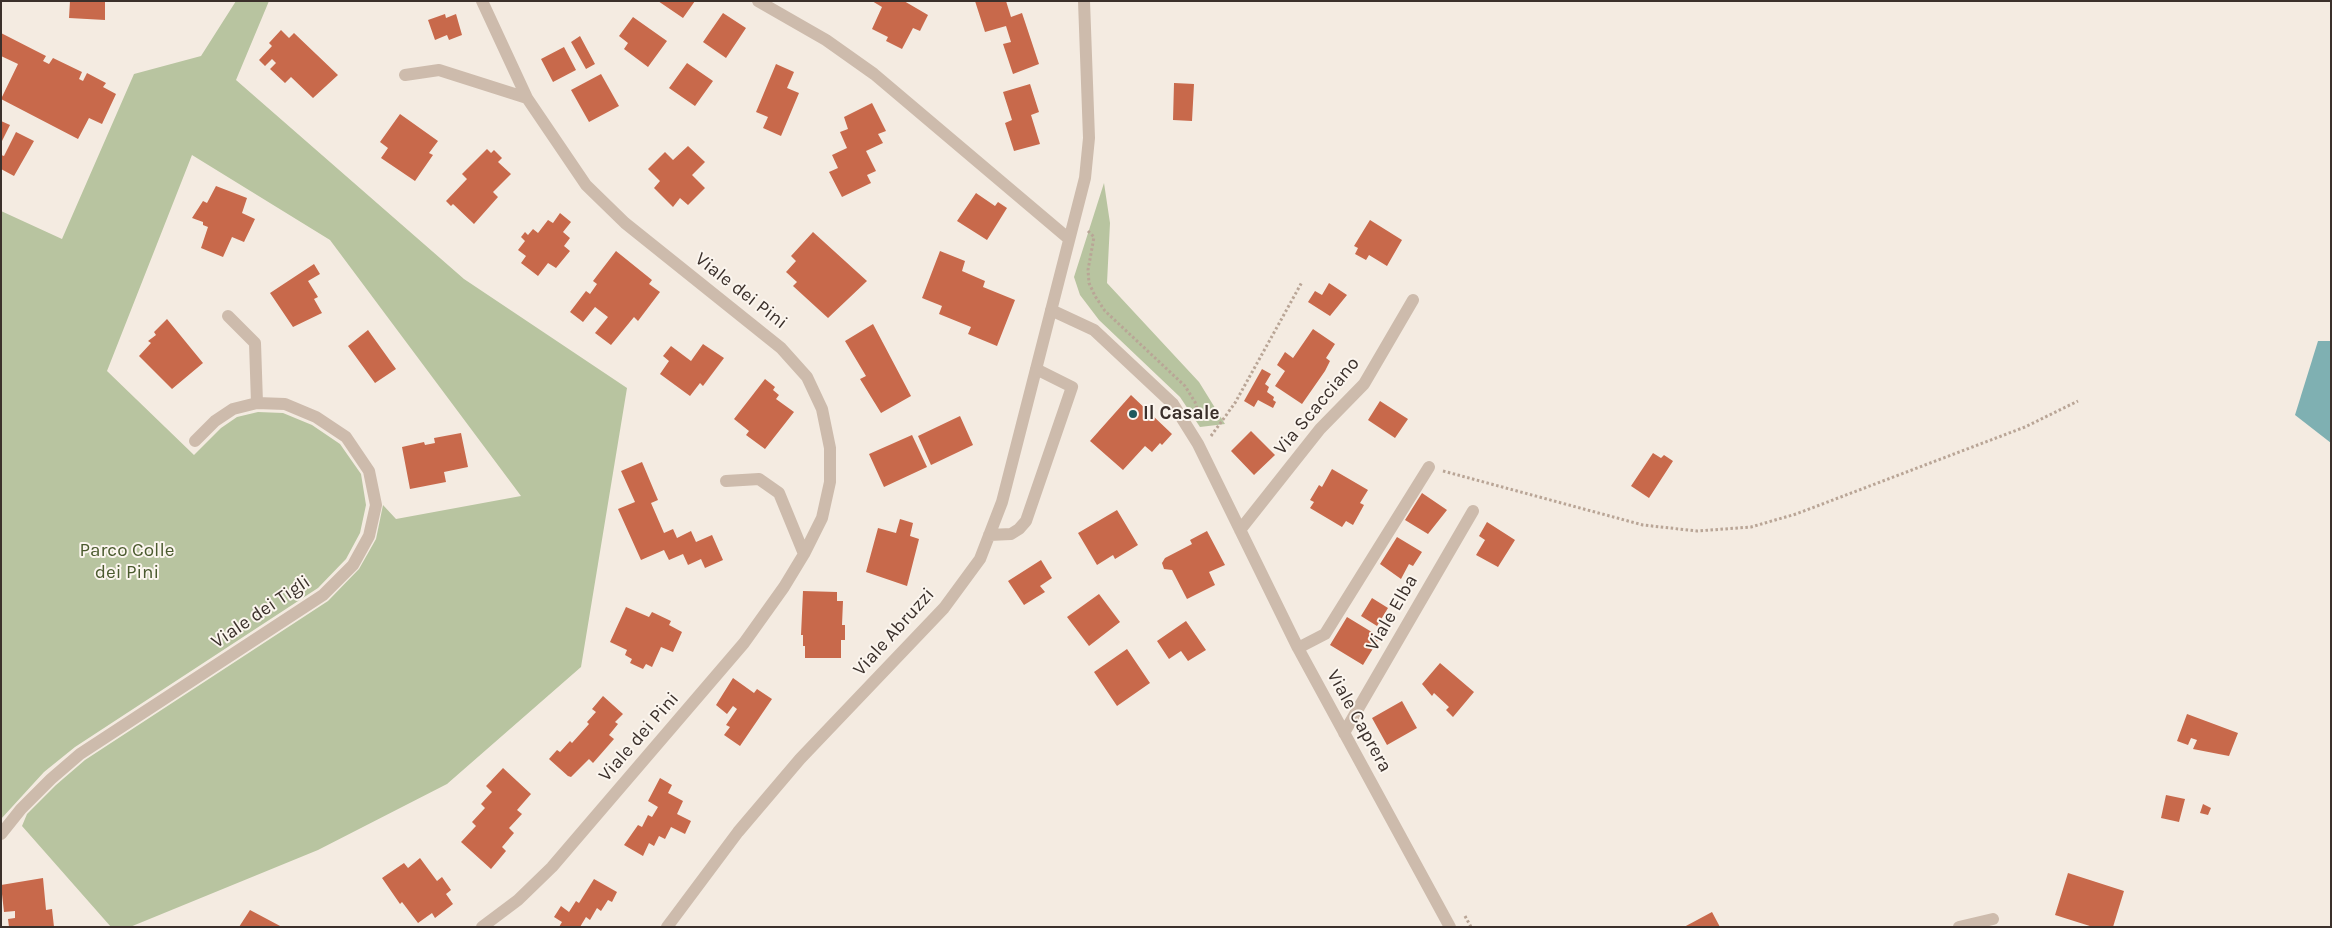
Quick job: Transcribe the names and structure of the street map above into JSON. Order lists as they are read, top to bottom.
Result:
{
  "streets": {
    "street": [
      "Viale dei Pini",
      "Via Scacciano",
      "Viale dei Tigli",
      "Viale Elba",
      "Viale Abruzzi",
      "Viale Caprera"
    ]
  },
  "crossings": [
    ["Via Scacciano", "Viale Caprera"],
    ["Viale Elba", "Viale Caprera"],
    ["Viale Abruzzi", "Viale Caprera"]
  ],
  "parks": ["Parco Colle dei Pini"],
  "places": ["Il Casale"]
}
